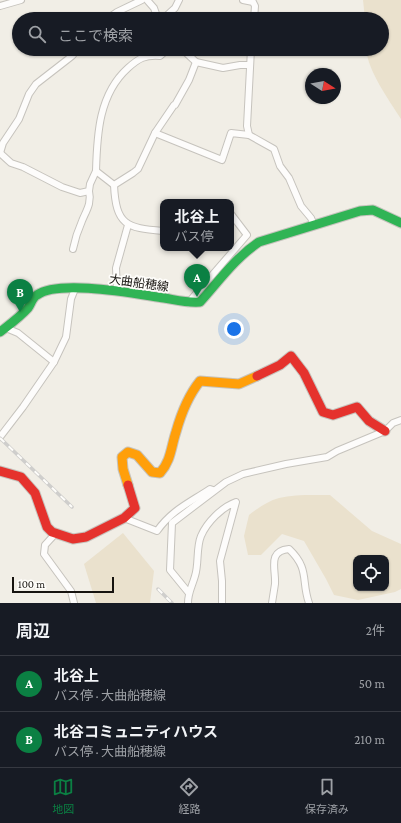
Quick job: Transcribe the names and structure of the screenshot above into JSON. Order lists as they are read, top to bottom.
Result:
{
  "streets": {
    "street": ["大曲船穂線"]
  },
  "scale_bar": "100 m",
  "north": "right",
  "page": {
    "search": "ここで検索",
    "popup": ["北谷上", "バス停"],
    "pins": ["A", "B"],
    "scale": "100 m",
    "heading": ["周辺", "2件"],
    "list": [
      {
        "mark": "A",
        "name": "北谷上",
        "note": "バス停 · 大曲船穂線",
        "value": "50 m"
      },
      {
        "mark": "B",
        "name": "北谷コミュニティハウス",
        "note": "バス停 · 大曲船穂線",
        "value": "210 m"
      }
    ],
    "nav": ["地図", "経路", "保存済み"]
  }
}
